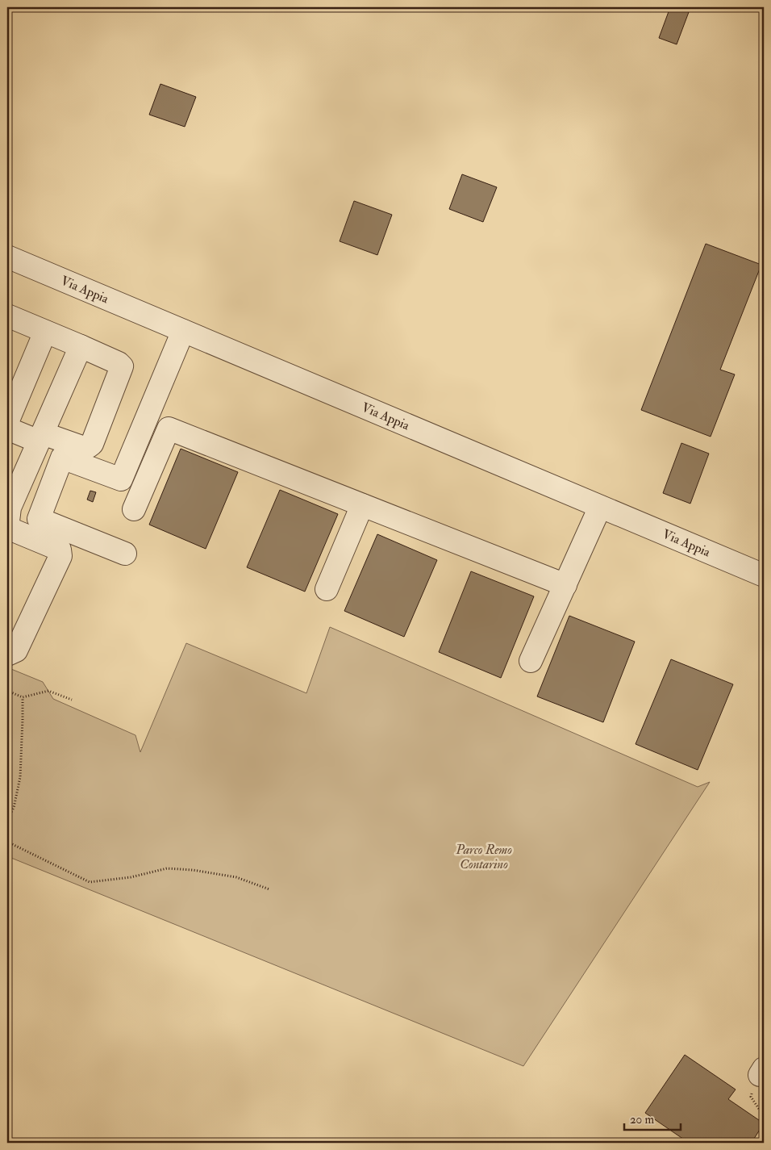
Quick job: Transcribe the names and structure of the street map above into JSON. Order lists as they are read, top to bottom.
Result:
{
  "streets": {
    "street": ["Via Appia"]
  },
  "parks": ["Parco Remo Contarino"],
  "scale_bar": "20 m"
}
